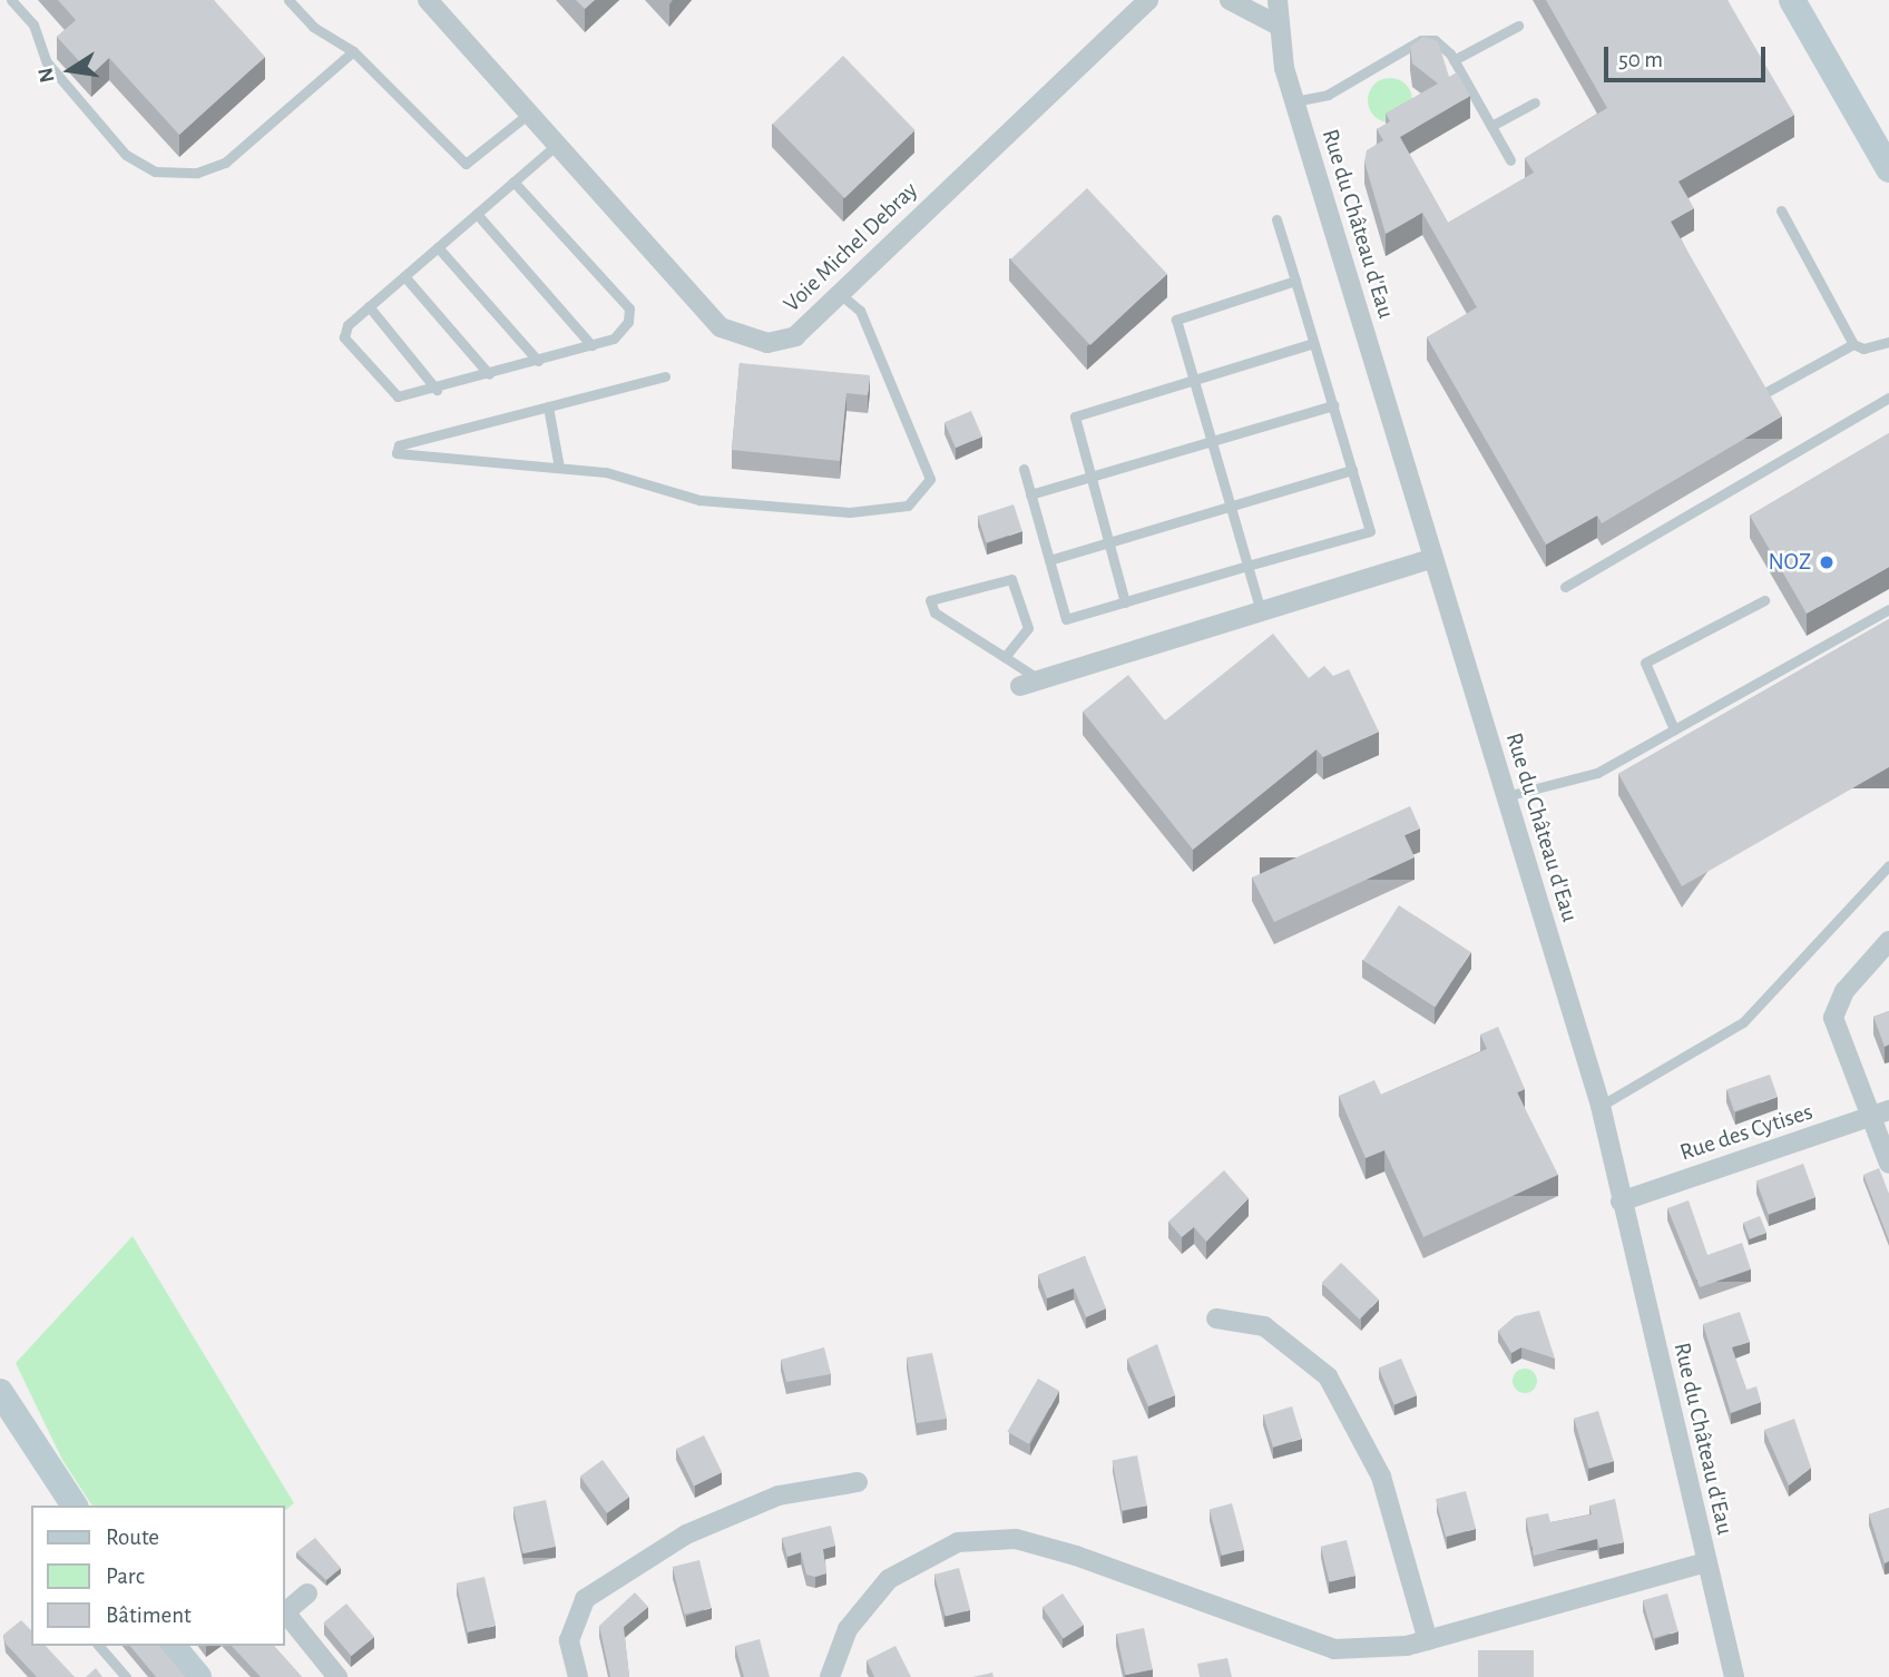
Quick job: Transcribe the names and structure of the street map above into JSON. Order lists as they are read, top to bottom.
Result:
{
  "streets": {
    "street": ["Rue du Château d'Eau", "Voie Michel Debray", "Rue des Cytises"]
  },
  "crossings": [
    ["Rue du Château d'Eau", "Rue des Cytises"]
  ],
  "places": ["NOZ"],
  "legend": ["Route", "Parc", "Bâtiment"],
  "scale_bar": "50 m",
  "north": "left"
}
